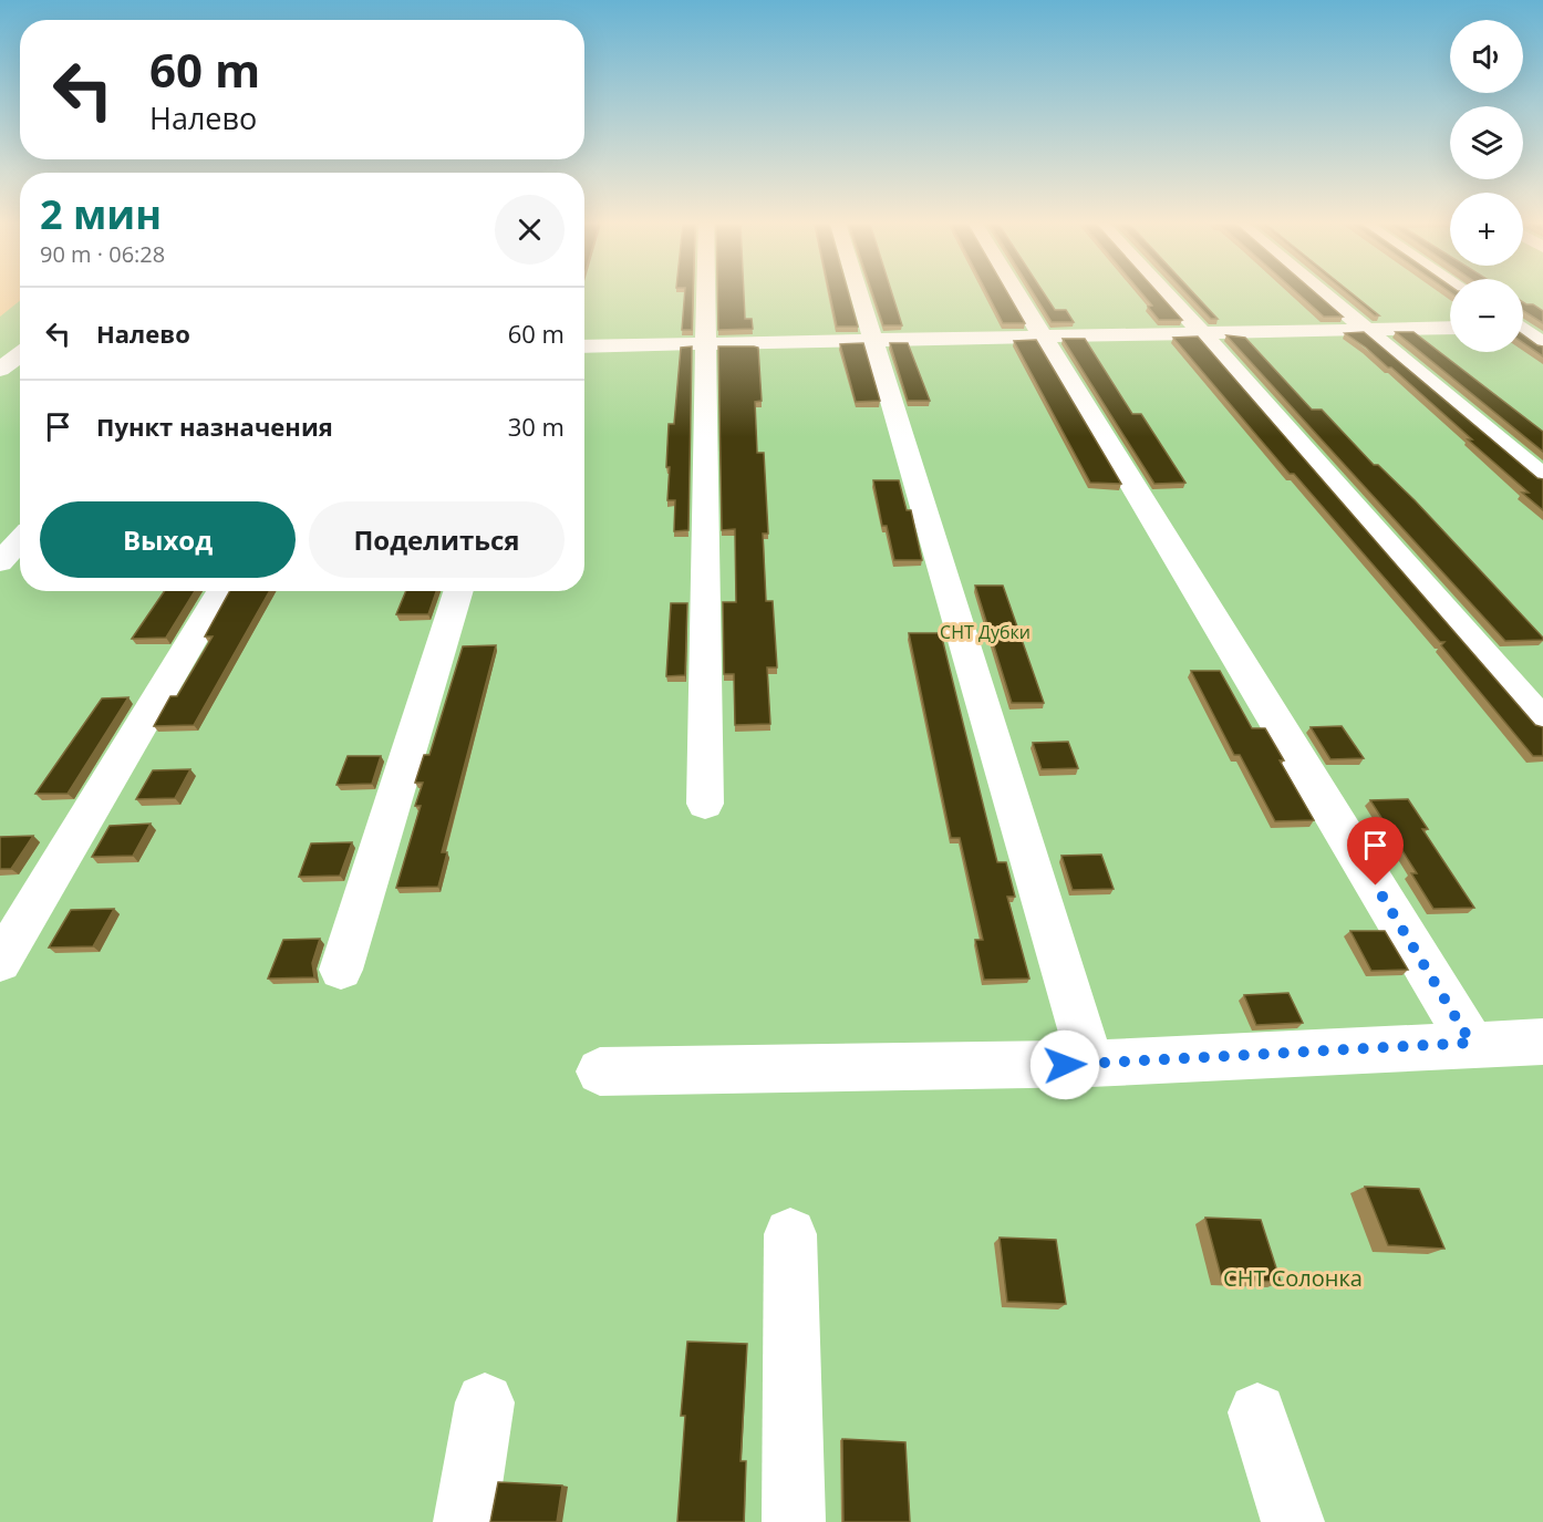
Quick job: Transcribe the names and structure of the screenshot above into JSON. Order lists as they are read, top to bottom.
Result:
{
  "parks": ["СНТ Дубки", "СНТ Солонка"],
  "page": {
    "map_buttons": ["+", "−"],
    "turn": ["60 m", "Налево"],
    "heading": ["2 мин", "90 m · 06:28"],
    "list": [
      {
        "name": "Налево",
        "value": "60 m"
      },
      {
        "name": "Пункт назначения",
        "value": "30 m"
      }
    ],
    "buttons": ["Выход", "Поделиться"]
  }
}
